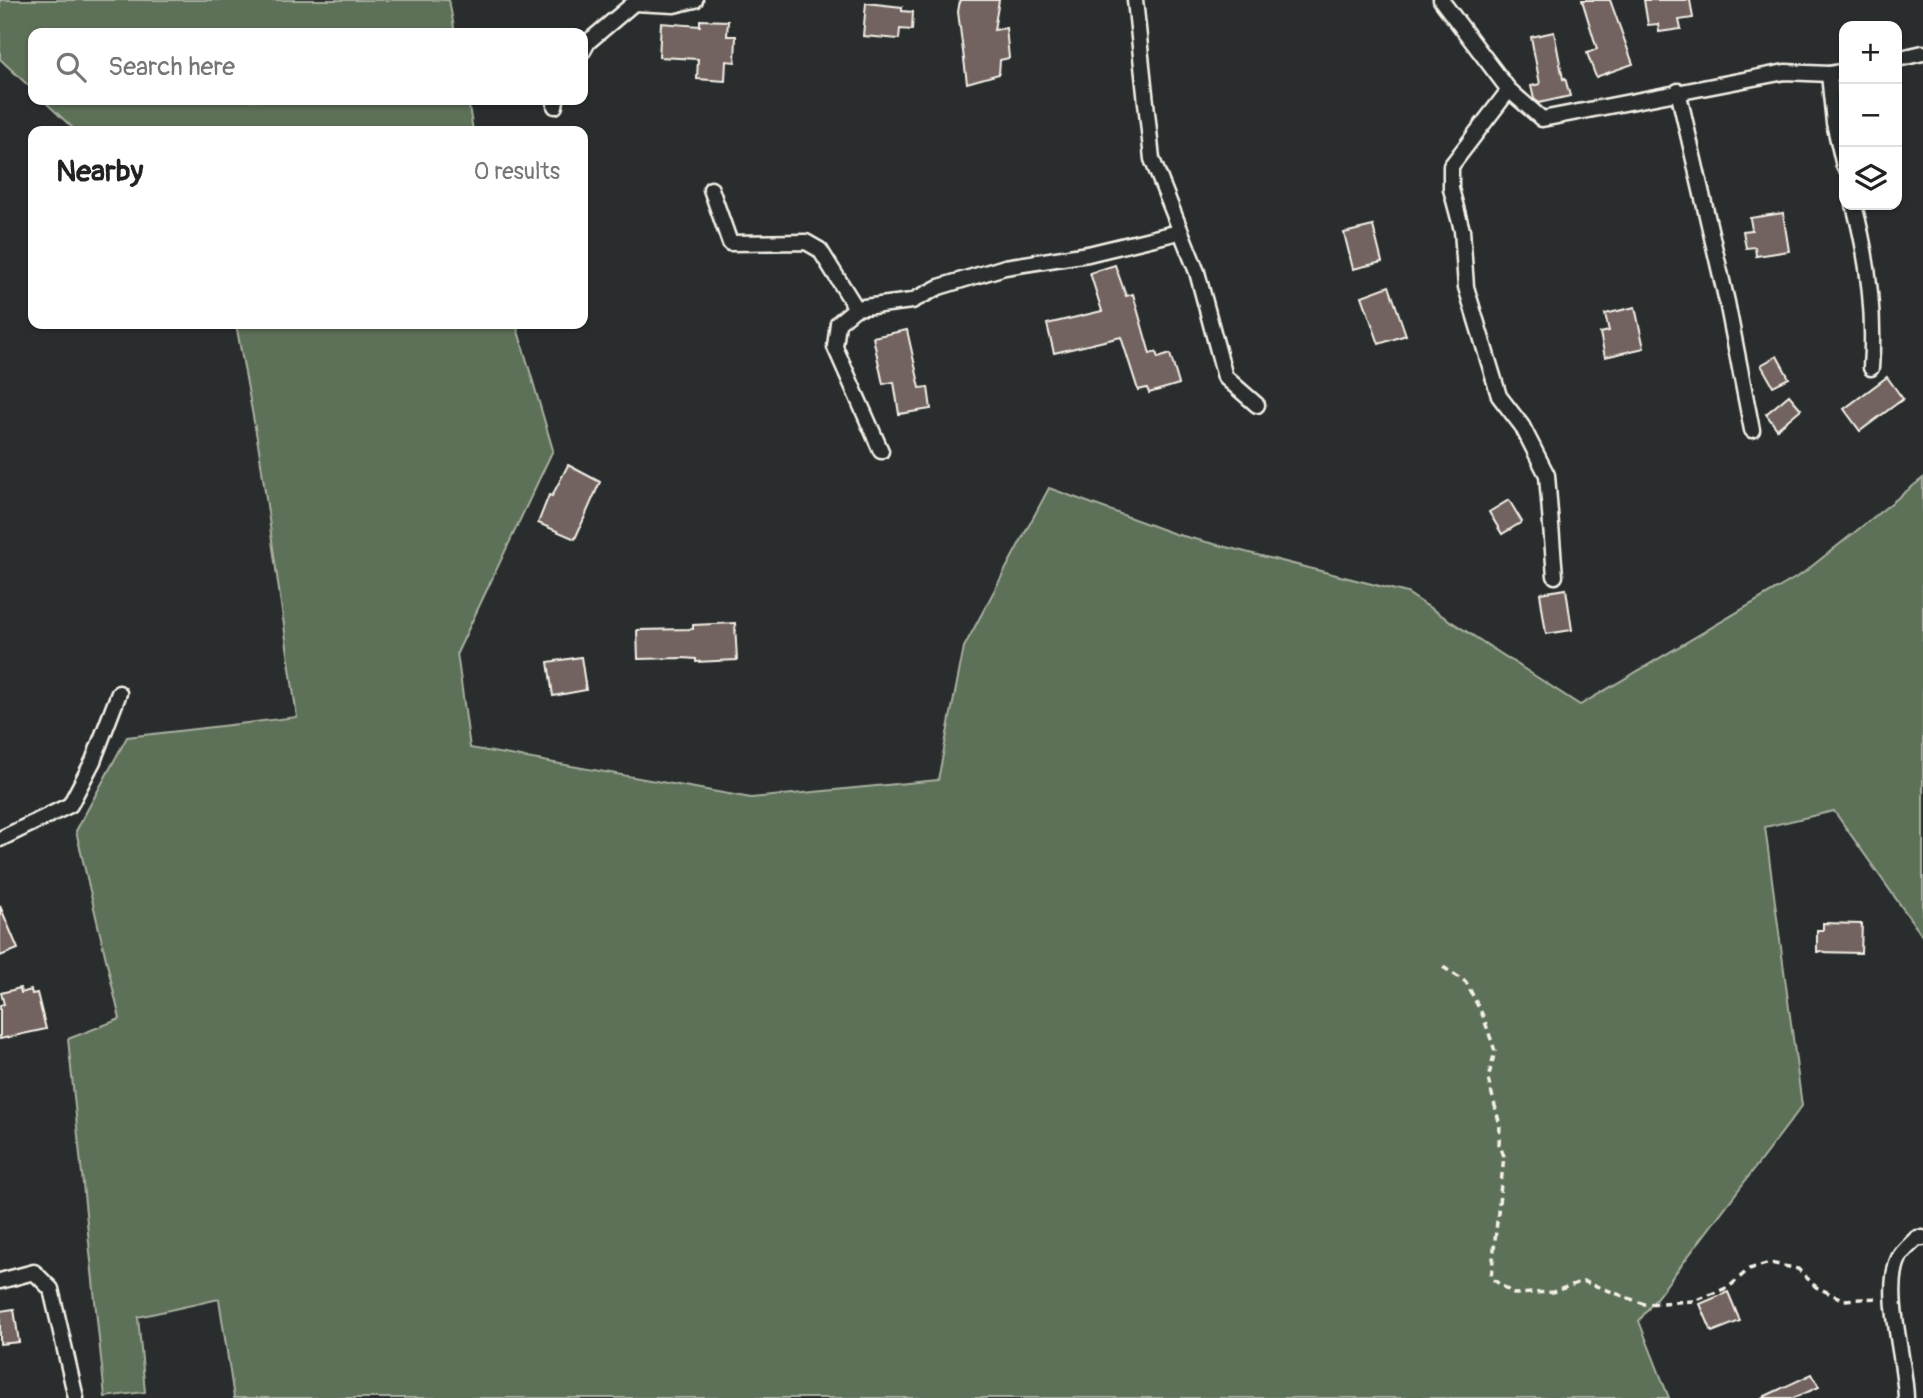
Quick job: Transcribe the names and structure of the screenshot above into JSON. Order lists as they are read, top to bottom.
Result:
{
  "page": {
    "map_buttons": ["+", "−"],
    "search": "Search here",
    "heading": ["Nearby", "0 results"]
  }
}
